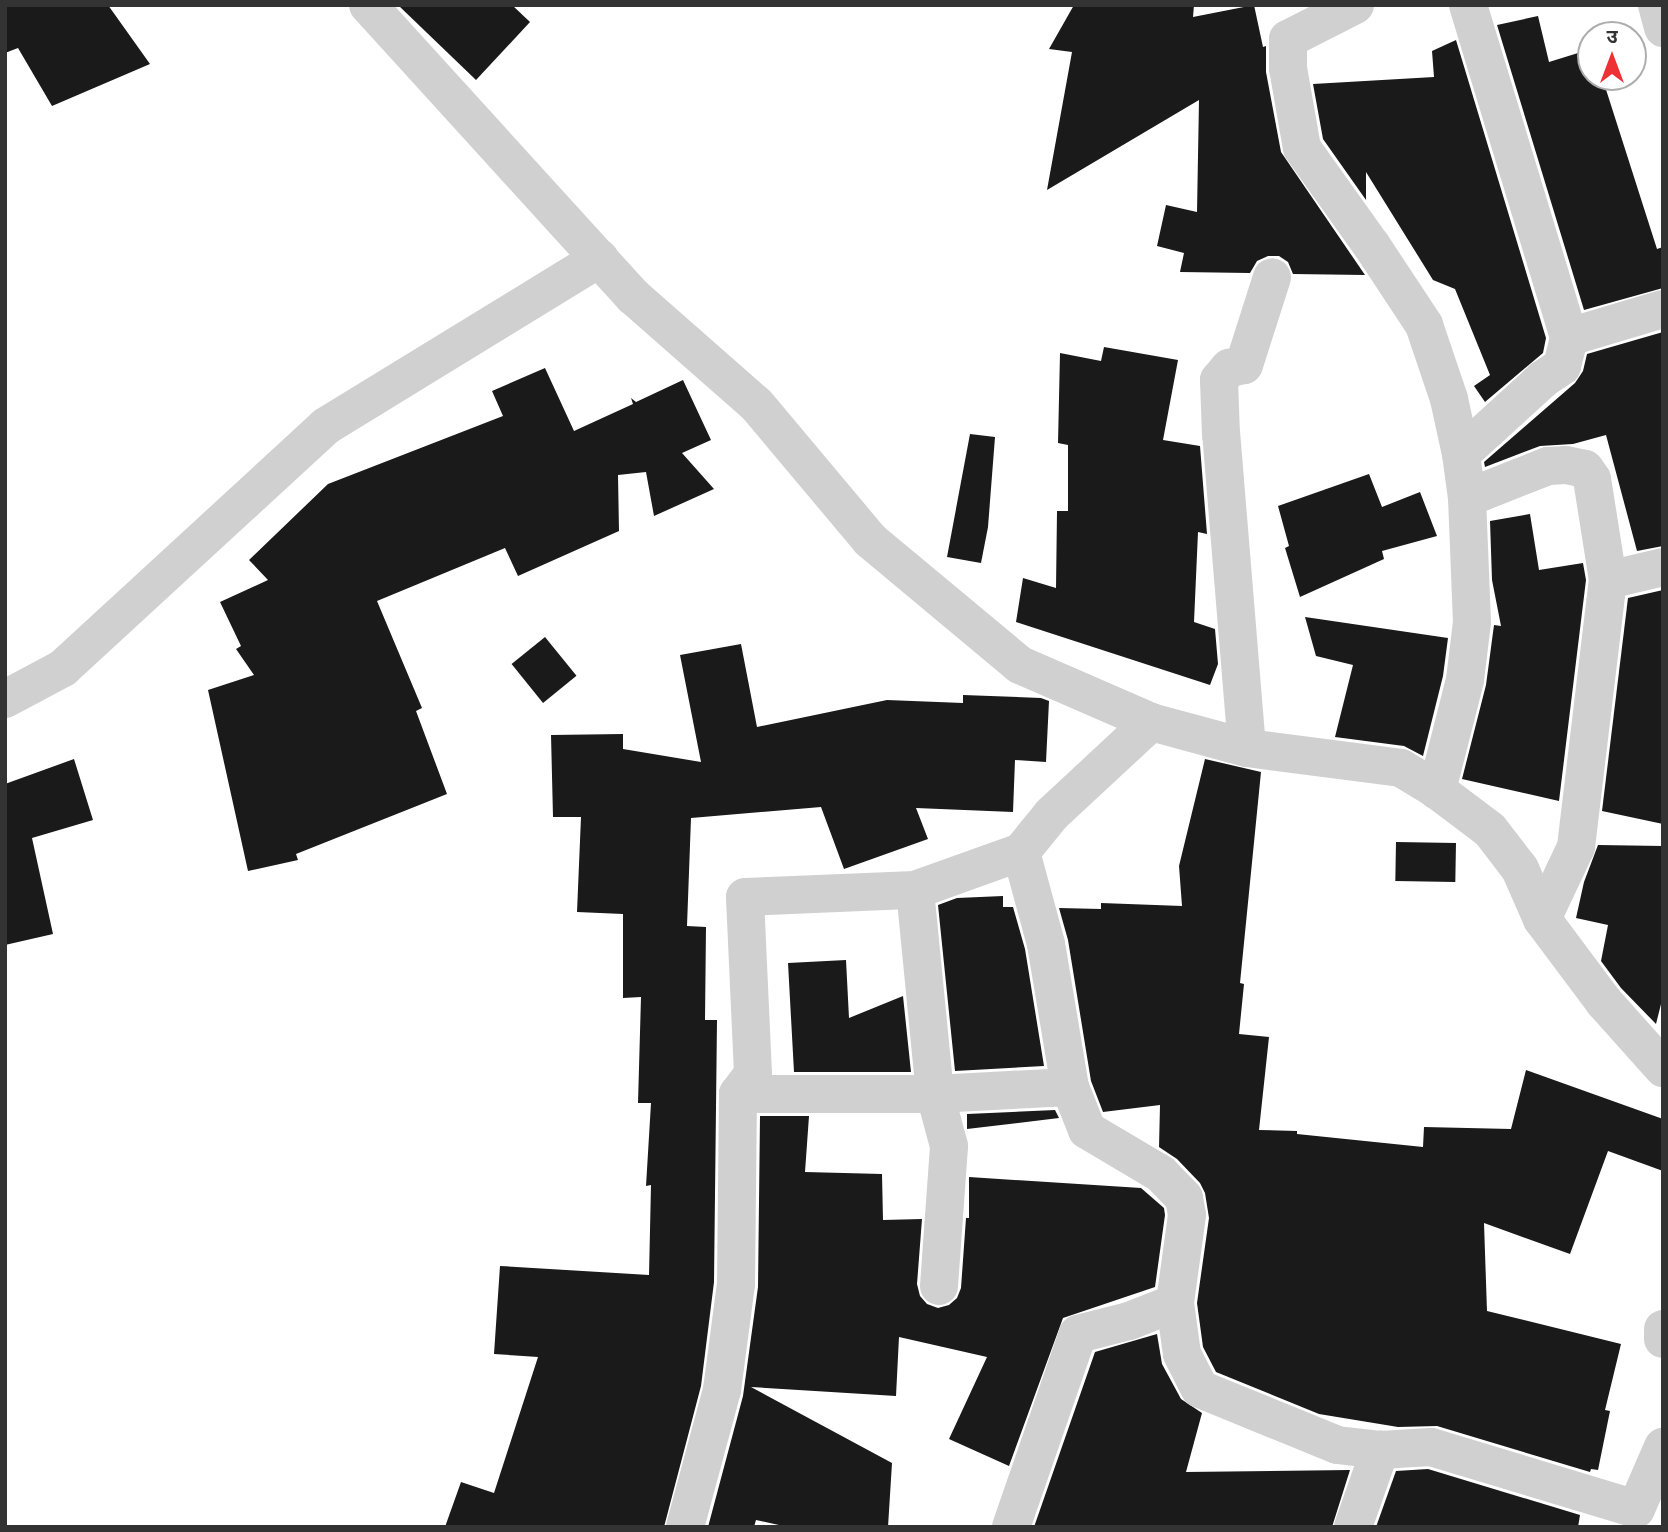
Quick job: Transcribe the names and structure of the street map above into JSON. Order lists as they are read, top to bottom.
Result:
{
  "north": "top"
}
